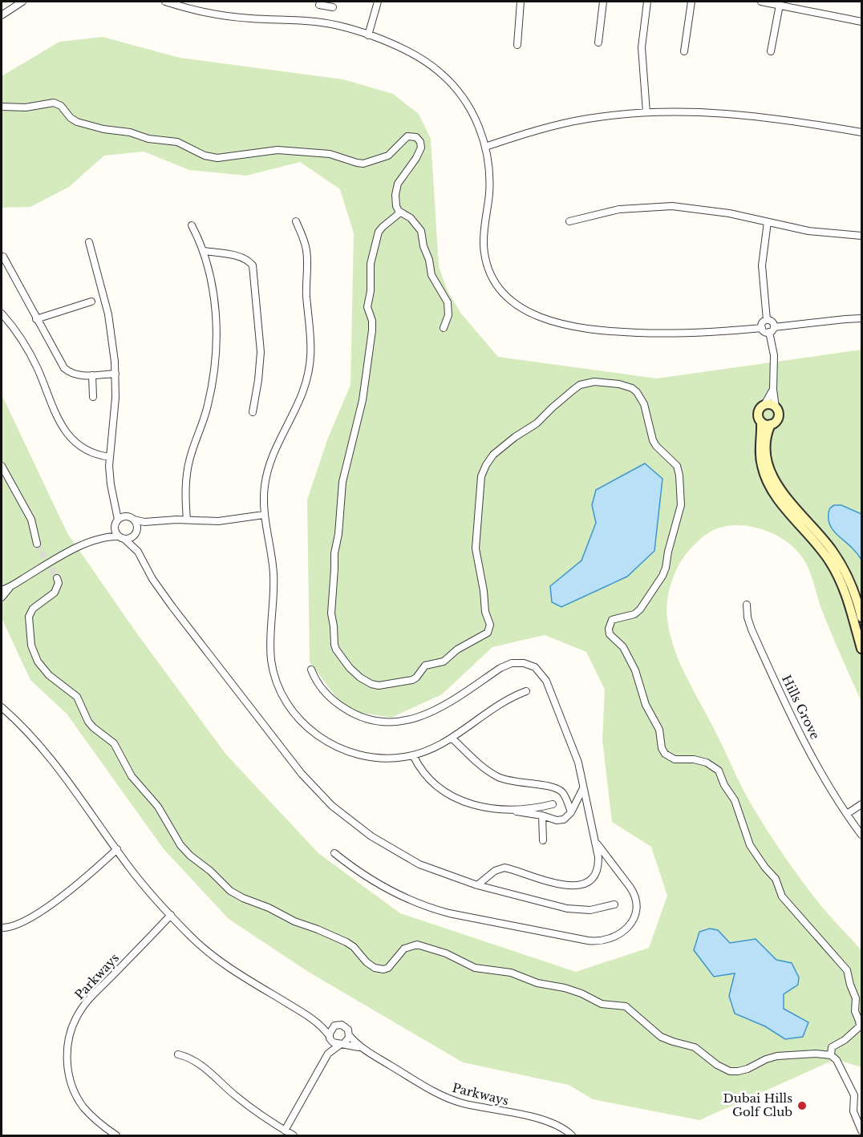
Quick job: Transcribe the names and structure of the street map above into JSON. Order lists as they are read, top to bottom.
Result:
{
  "streets": {
    "street": ["Hills Grove", "Parkways"]
  },
  "places": ["Dubai Hills Golf Club"]
}
